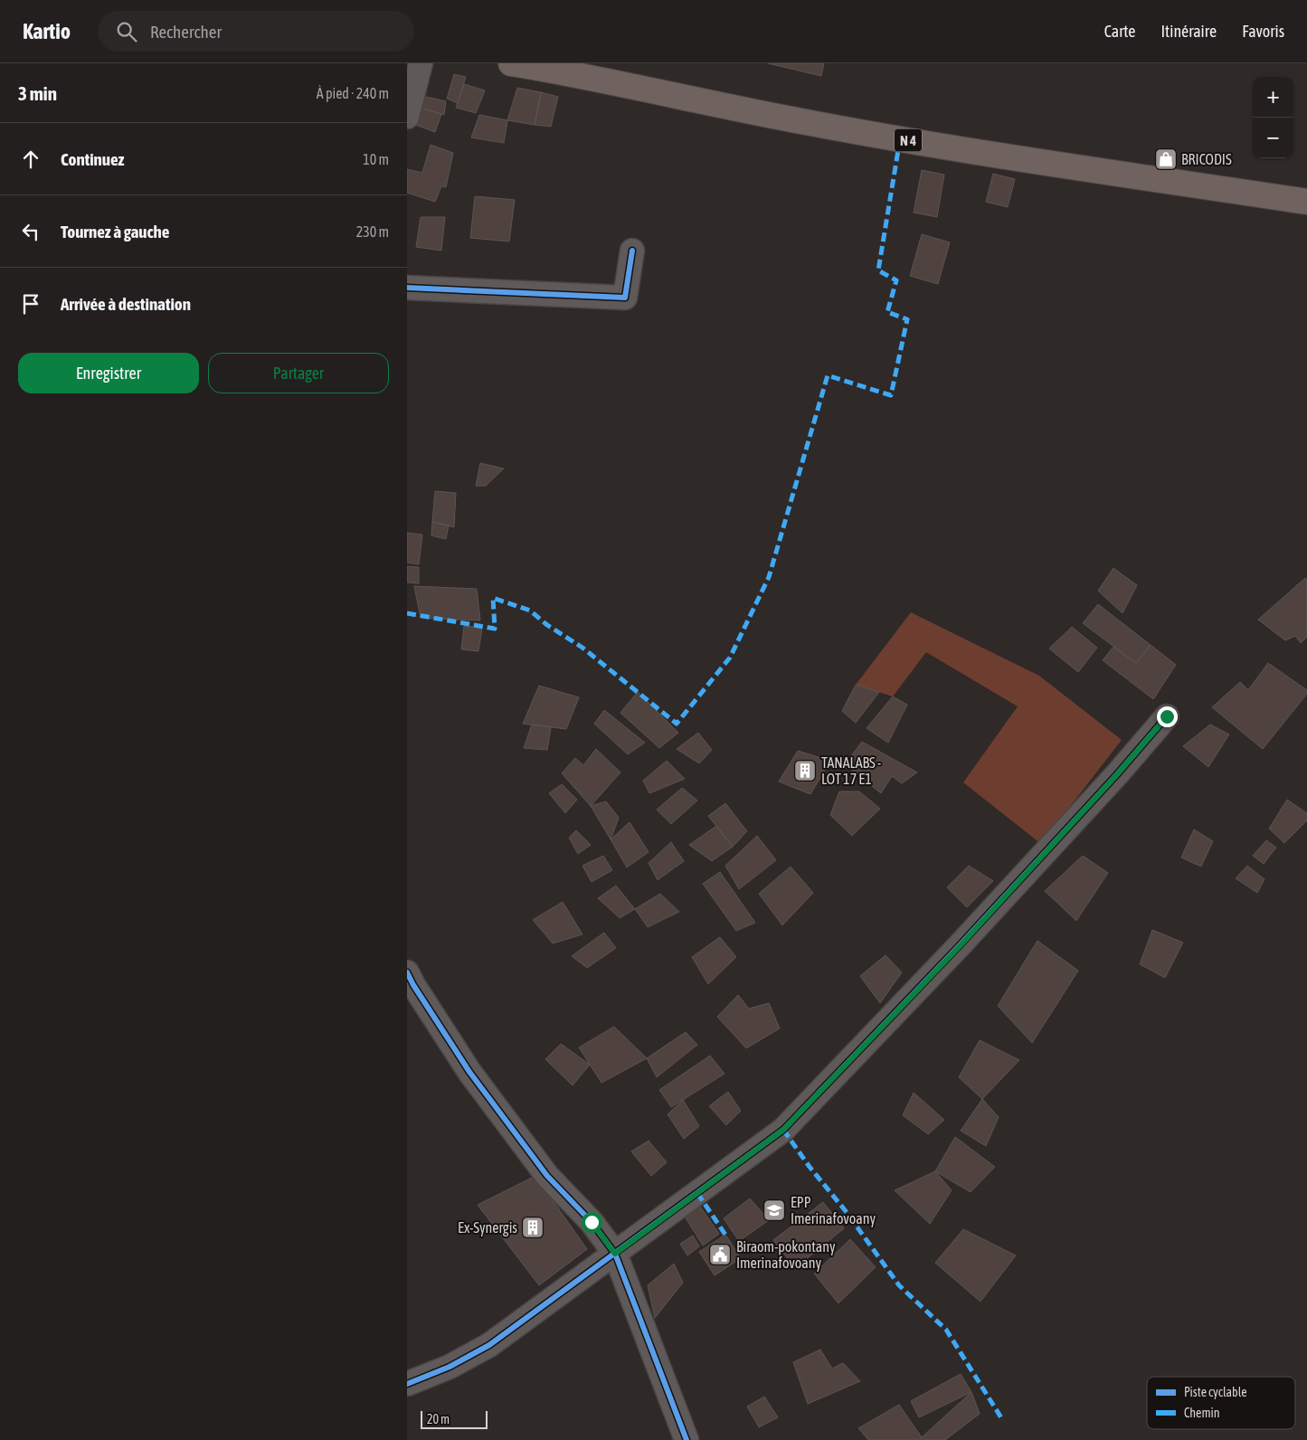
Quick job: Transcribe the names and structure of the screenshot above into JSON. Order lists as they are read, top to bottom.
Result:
{
  "streets": {
    "main road": ["N 4"]
  },
  "places": {
    "shop": ["BRICODIS"],
    "building": ["TANALABS - LOT 17 E1", "Ex-Synergis"],
    "school or university": ["EPP Imerinafovoany"],
    "public building": ["Biraom-pokontany Imerinafovoany"]
  },
  "legend": ["Piste cyclable", "Chemin"],
  "scale_bar": "20 m",
  "page": {
    "header": "Kartio",
    "search": "Rechercher",
    "nav": ["Carte", "Itinéraire", "Favoris"],
    "heading": ["3 min", "À pied · 240 m"],
    "map_buttons": ["+", "−"],
    "list": [
      ["Continuez", "10 m"],
      ["Tournez à gauche", "230 m"],
      "Arrivée à destination"
    ],
    "buttons": ["Enregistrer", "Partager"],
    "scale": "20 m"
  }
}
